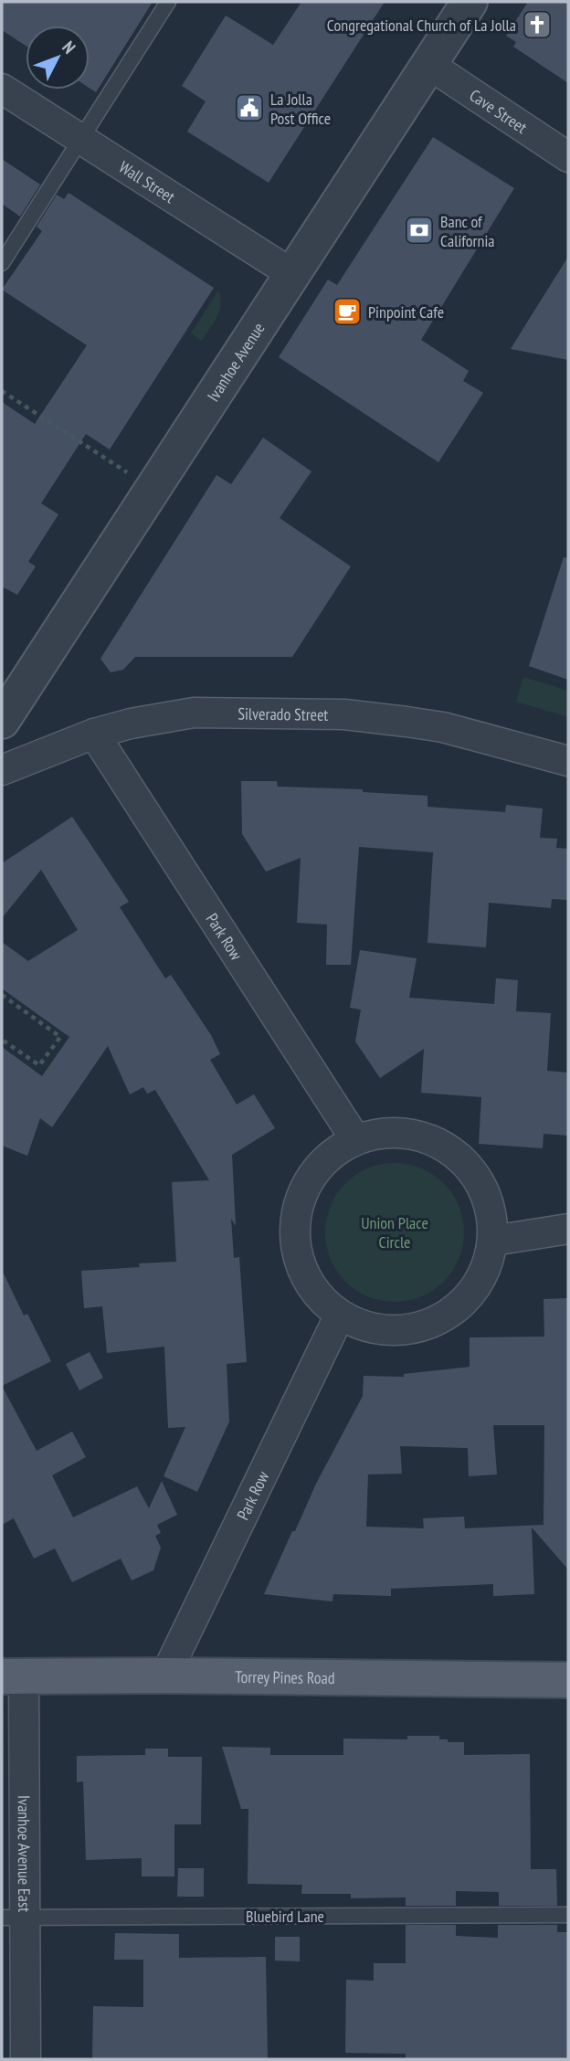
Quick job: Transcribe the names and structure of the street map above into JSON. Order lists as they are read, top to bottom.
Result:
{
  "streets": {
    "main road": ["Torrey Pines Road"],
    "street": [
      "Cave Street",
      "Wall Street",
      "Ivanhoe Avenue",
      "Silverado Street",
      "Park Row",
      "Ivanhoe Avenue East"
    ],
    "lane": ["Bluebird Lane"]
  },
  "crossings": [
    ["Cave Street", "Ivanhoe Avenue"],
    ["Wall Street", "Ivanhoe Avenue"],
    ["Silverado Street", "Park Row"],
    ["Park Row", "Torrey Pines Road"],
    ["Torrey Pines Road", "Ivanhoe Avenue East"],
    ["Ivanhoe Avenue East", "Bluebird Lane"]
  ],
  "parks": ["Union Place Circle"],
  "places": {
    "church": ["Congregational Church of La Jolla"],
    "public building": ["La Jolla Post Office"],
    "bank": ["Banc of California"],
    "cafe": ["Pinpoint Cafe"]
  },
  "north": "top right"
}
